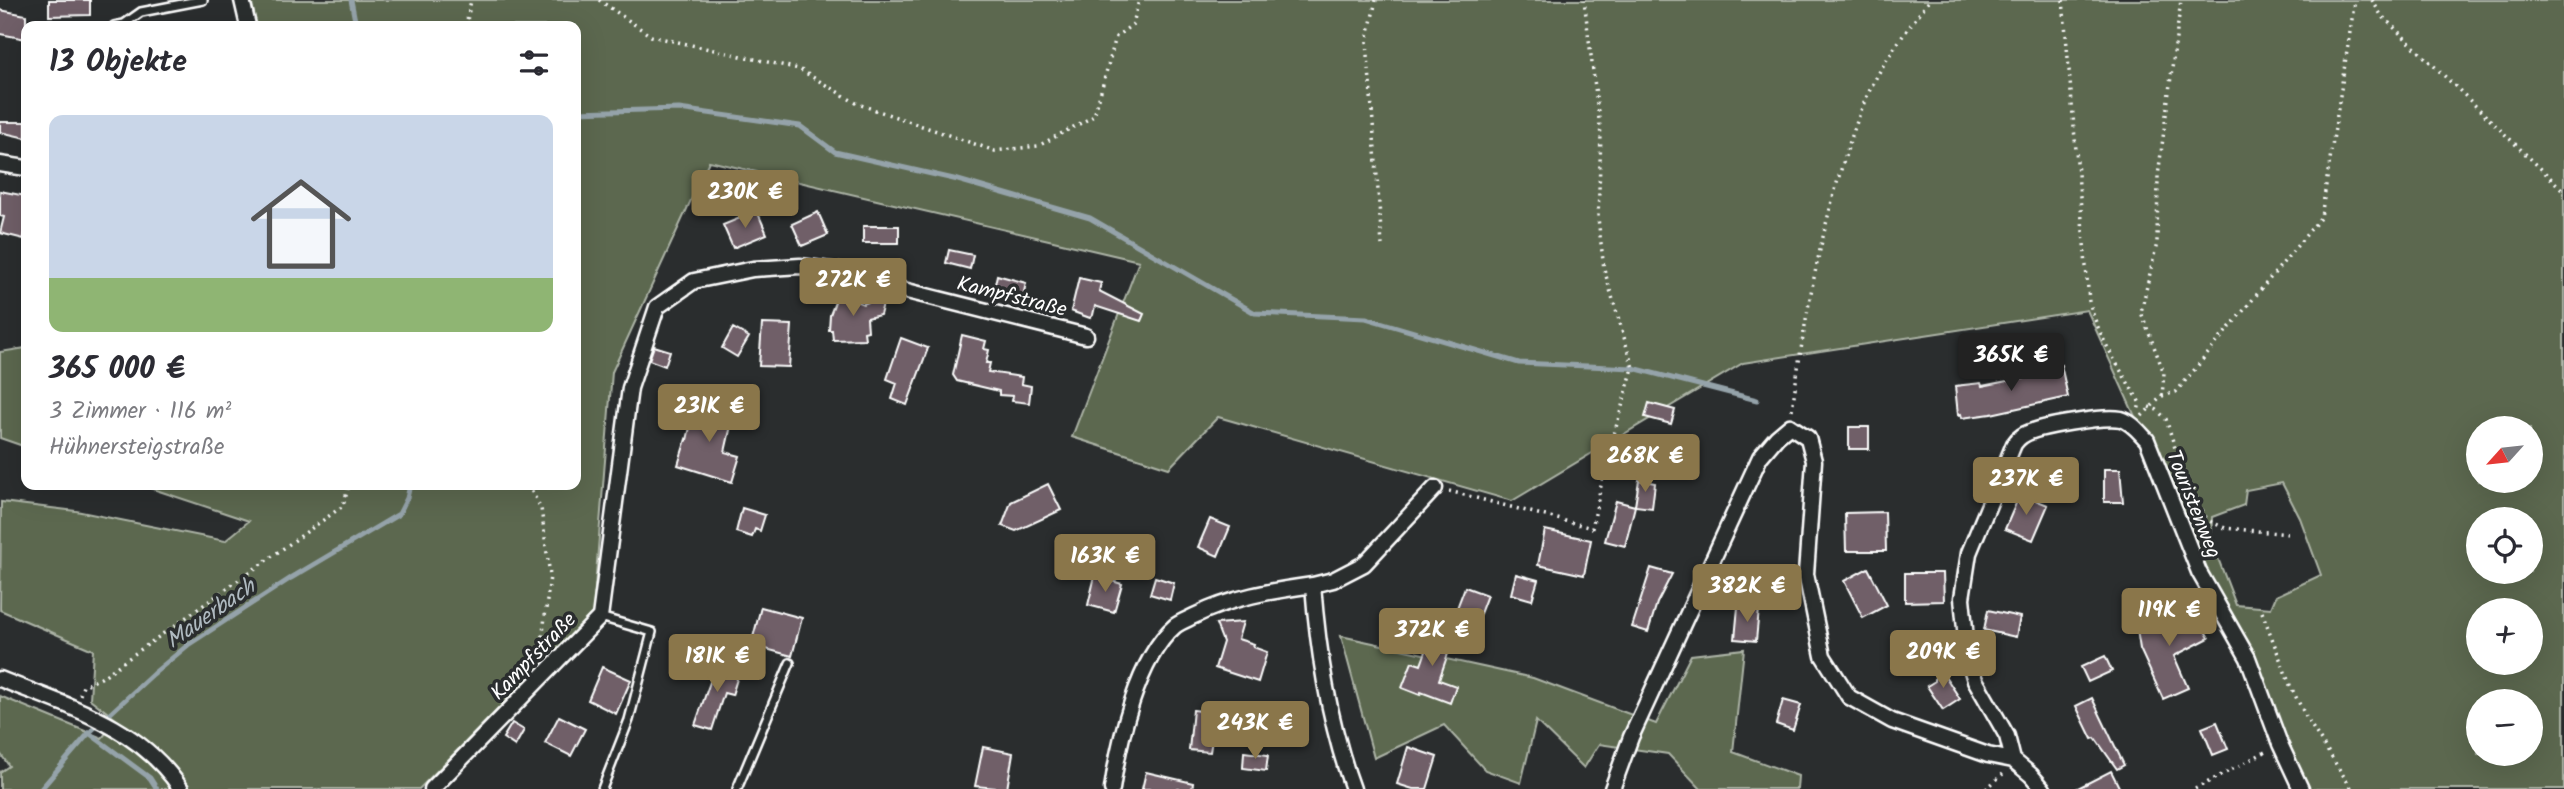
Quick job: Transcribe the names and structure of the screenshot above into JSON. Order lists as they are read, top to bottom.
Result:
{
  "streets": {
    "street": ["Kampfstraße", "Touristenweg"]
  },
  "water": ["Mauerbach"],
  "north": "bottom left",
  "page": {
    "heading": "13 Objekte",
    "list": [
      {
        "name": "365 000 €",
        "note": "3 Zimmer · 116 m² · Hühnersteigstraße"
      }
    ],
    "price": [
      "230K €",
      "272K €",
      "365K €",
      "231K €",
      "268K €",
      "237K €",
      "163K €",
      "382K €",
      "119K €",
      "372K €",
      "209K €",
      "181K €",
      "243K €"
    ],
    "map_buttons": ["+", "−"]
  }
}
